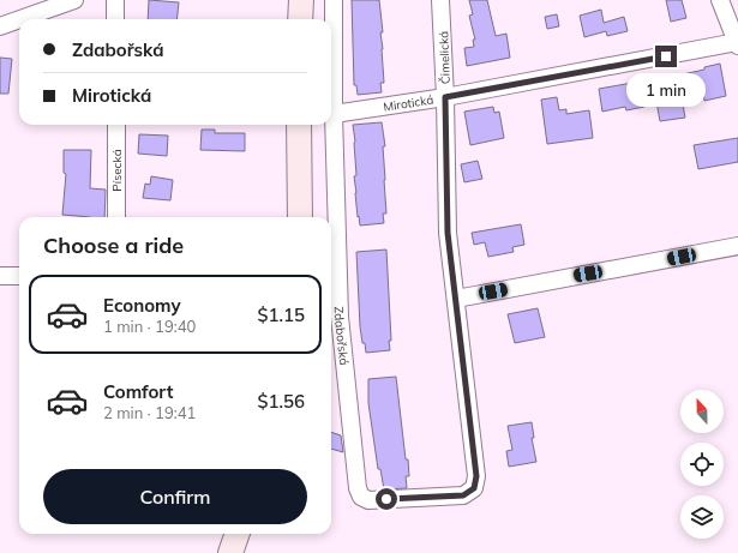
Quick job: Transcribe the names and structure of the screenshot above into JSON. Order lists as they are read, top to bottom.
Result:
{
  "streets": {
    "street": [
      "Čimelická",
      "Mirotická",
      "Písecká",
      "Zdabořská"
    ]
  },
  "crossings": [
    ["Čimelická", "Mirotická"],
    ["Čimelická", "Zdabořská"],
    ["Mirotická", "Zdabořská"]
  ],
  "north": "top",
  "page": {
    "banner": ["Zdabořská", "Mirotická"],
    "bubble": "1 min",
    "heading": "Choose a ride",
    "list": [
      {
        "name": "Economy",
        "note": "1 min · 19:40",
        "value": "$1.15"
      },
      {
        "name": "Comfort",
        "note": "2 min · 19:41",
        "value": "$1.56"
      }
    ],
    "buttons": "Confirm"
  }
}
